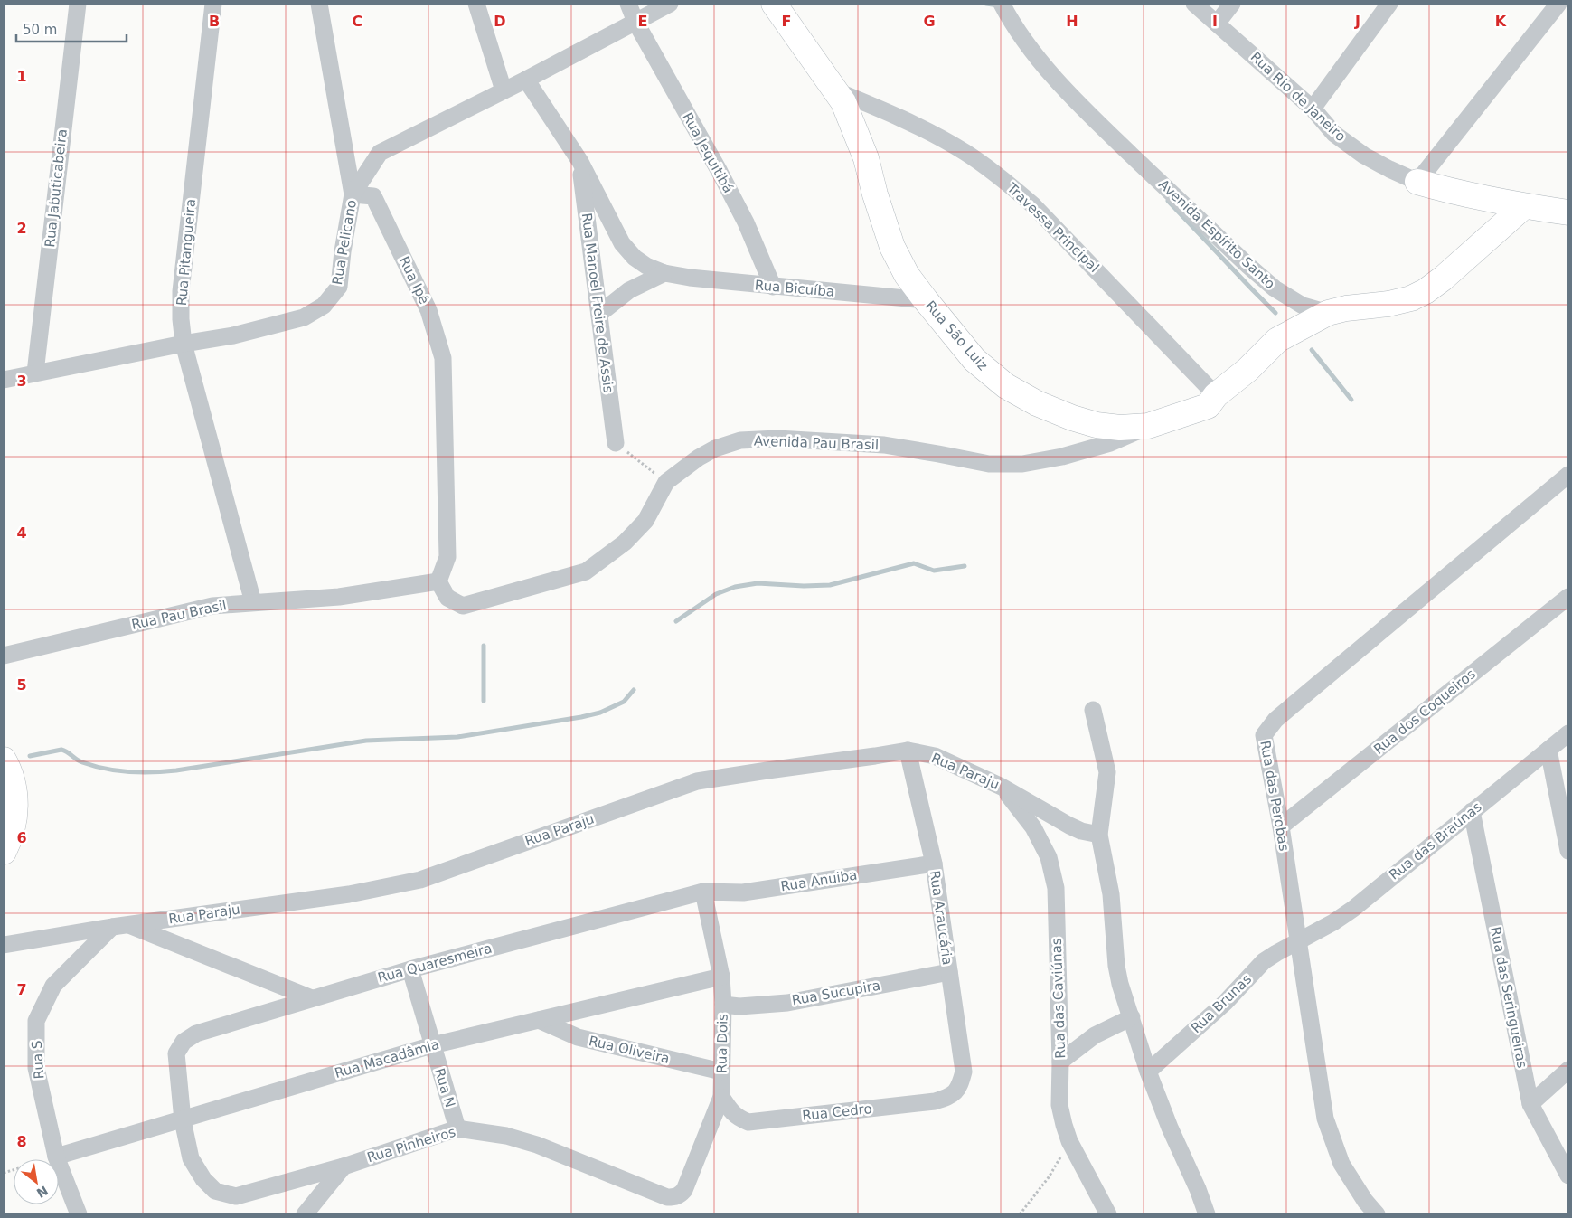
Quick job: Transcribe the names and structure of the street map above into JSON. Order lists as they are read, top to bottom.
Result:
{
  "streets": {
    "street": [
      "Rua Rio de Janeiro",
      "Rua Jequitibá",
      "Rua Jabuticabeira",
      "Travessa Principal",
      "Avenida Espírito Santo",
      "Rua Pelicano",
      "Rua Pitangueira",
      "Rua Ipê",
      "Rua Bicuíba",
      "Rua Manoel Freire de Assis",
      "Rua São Luiz",
      "Avenida Pau Brasil",
      "Rua Pau Brasil",
      "Rua dos Coqueiros",
      "Rua Paraju",
      "Rua das Perobas",
      "Rua das Braúnas",
      "Rua Anuiba",
      "Rua Araucária",
      "Rua Quaresmeira",
      "Rua Sucupira",
      "Rua das Seringueiras",
      "Rua das Caviúnas",
      "Rua Brunas",
      "Rua Dois",
      "Rua Oliveira",
      "Rua Macadâmia",
      "Rua S",
      "Rua N",
      "Rua Cedro",
      "Rua Pinheiros"
    ]
  },
  "crossings": [
    ["Rua Rio de Janeiro", "Avenida Espírito Santo"],
    ["Rua Jequitibá", "Rua Pelicano"],
    ["Rua Jequitibá", "Rua Bicuíba"],
    ["Rua Jabuticabeira", "Rua Pelicano"],
    ["Travessa Principal", "Rua São Luiz"],
    ["Avenida Espírito Santo", "Rua São Luiz"],
    ["Rua Pelicano", "Rua Pitangueira"],
    ["Rua Pelicano", "Rua Ipê"],
    ["Rua Pelicano", "Rua Bicuíba"],
    ["Rua Pitangueira", "Rua Pau Brasil"],
    ["Rua Ipê", "Avenida Pau Brasil"],
    ["Rua Ipê", "Rua Pau Brasil"],
    ["Rua Bicuíba", "Rua Manoel Freire de Assis"],
    ["Rua Bicuíba", "Rua São Luiz"],
    ["Rua São Luiz", "Avenida Pau Brasil"],
    ["Avenida Pau Brasil", "Rua Pau Brasil"],
    ["Rua dos Coqueiros", "Rua das Perobas"],
    ["Rua Paraju", "Rua Araucária"],
    ["Rua Paraju", "Rua das Caviúnas"],
    ["Rua Paraju", "Rua S"],
    ["Rua das Perobas", "Rua das Braúnas"],
    ["Rua das Perobas", "Rua Brunas"],
    ["Rua das Braúnas", "Rua das Seringueiras"],
    ["Rua das Braúnas", "Rua Brunas"],
    ["Rua Anuiba", "Rua Araucária"],
    ["Rua Anuiba", "Rua Quaresmeira"],
    ["Rua Anuiba", "Rua Dois"],
    ["Rua Araucária", "Rua Sucupira"],
    ["Rua Araucária", "Rua Cedro"],
    ["Rua Quaresmeira", "Rua Dois"],
    ["Rua Quaresmeira", "Rua Macadâmia"],
    ["Rua Quaresmeira", "Rua N"],
    ["Rua Quaresmeira", "Rua Pinheiros"],
    ["Rua Sucupira", "Rua Dois"],
    ["Rua Dois", "Rua Oliveira"],
    ["Rua Dois", "Rua Macadâmia"],
    ["Rua Dois", "Rua Cedro"],
    ["Rua Dois", "Rua Pinheiros"],
    ["Rua Oliveira", "Rua Macadâmia"],
    ["Rua Macadâmia", "Rua S"],
    ["Rua Macadâmia", "Rua N"],
    ["Rua Macadâmia", "Rua Pinheiros"],
    ["Rua N", "Rua Pinheiros"]
  ],
  "scale_bar": "50 m",
  "north": "bottom right",
  "grid": {
    "columns": [
      "B",
      "C",
      "D",
      "E",
      "F",
      "G",
      "H",
      "I",
      "J",
      "K"
    ],
    "rows": [
      "1",
      "2",
      "3",
      "4",
      "5",
      "6",
      "7",
      "8"
    ]
  }
}
